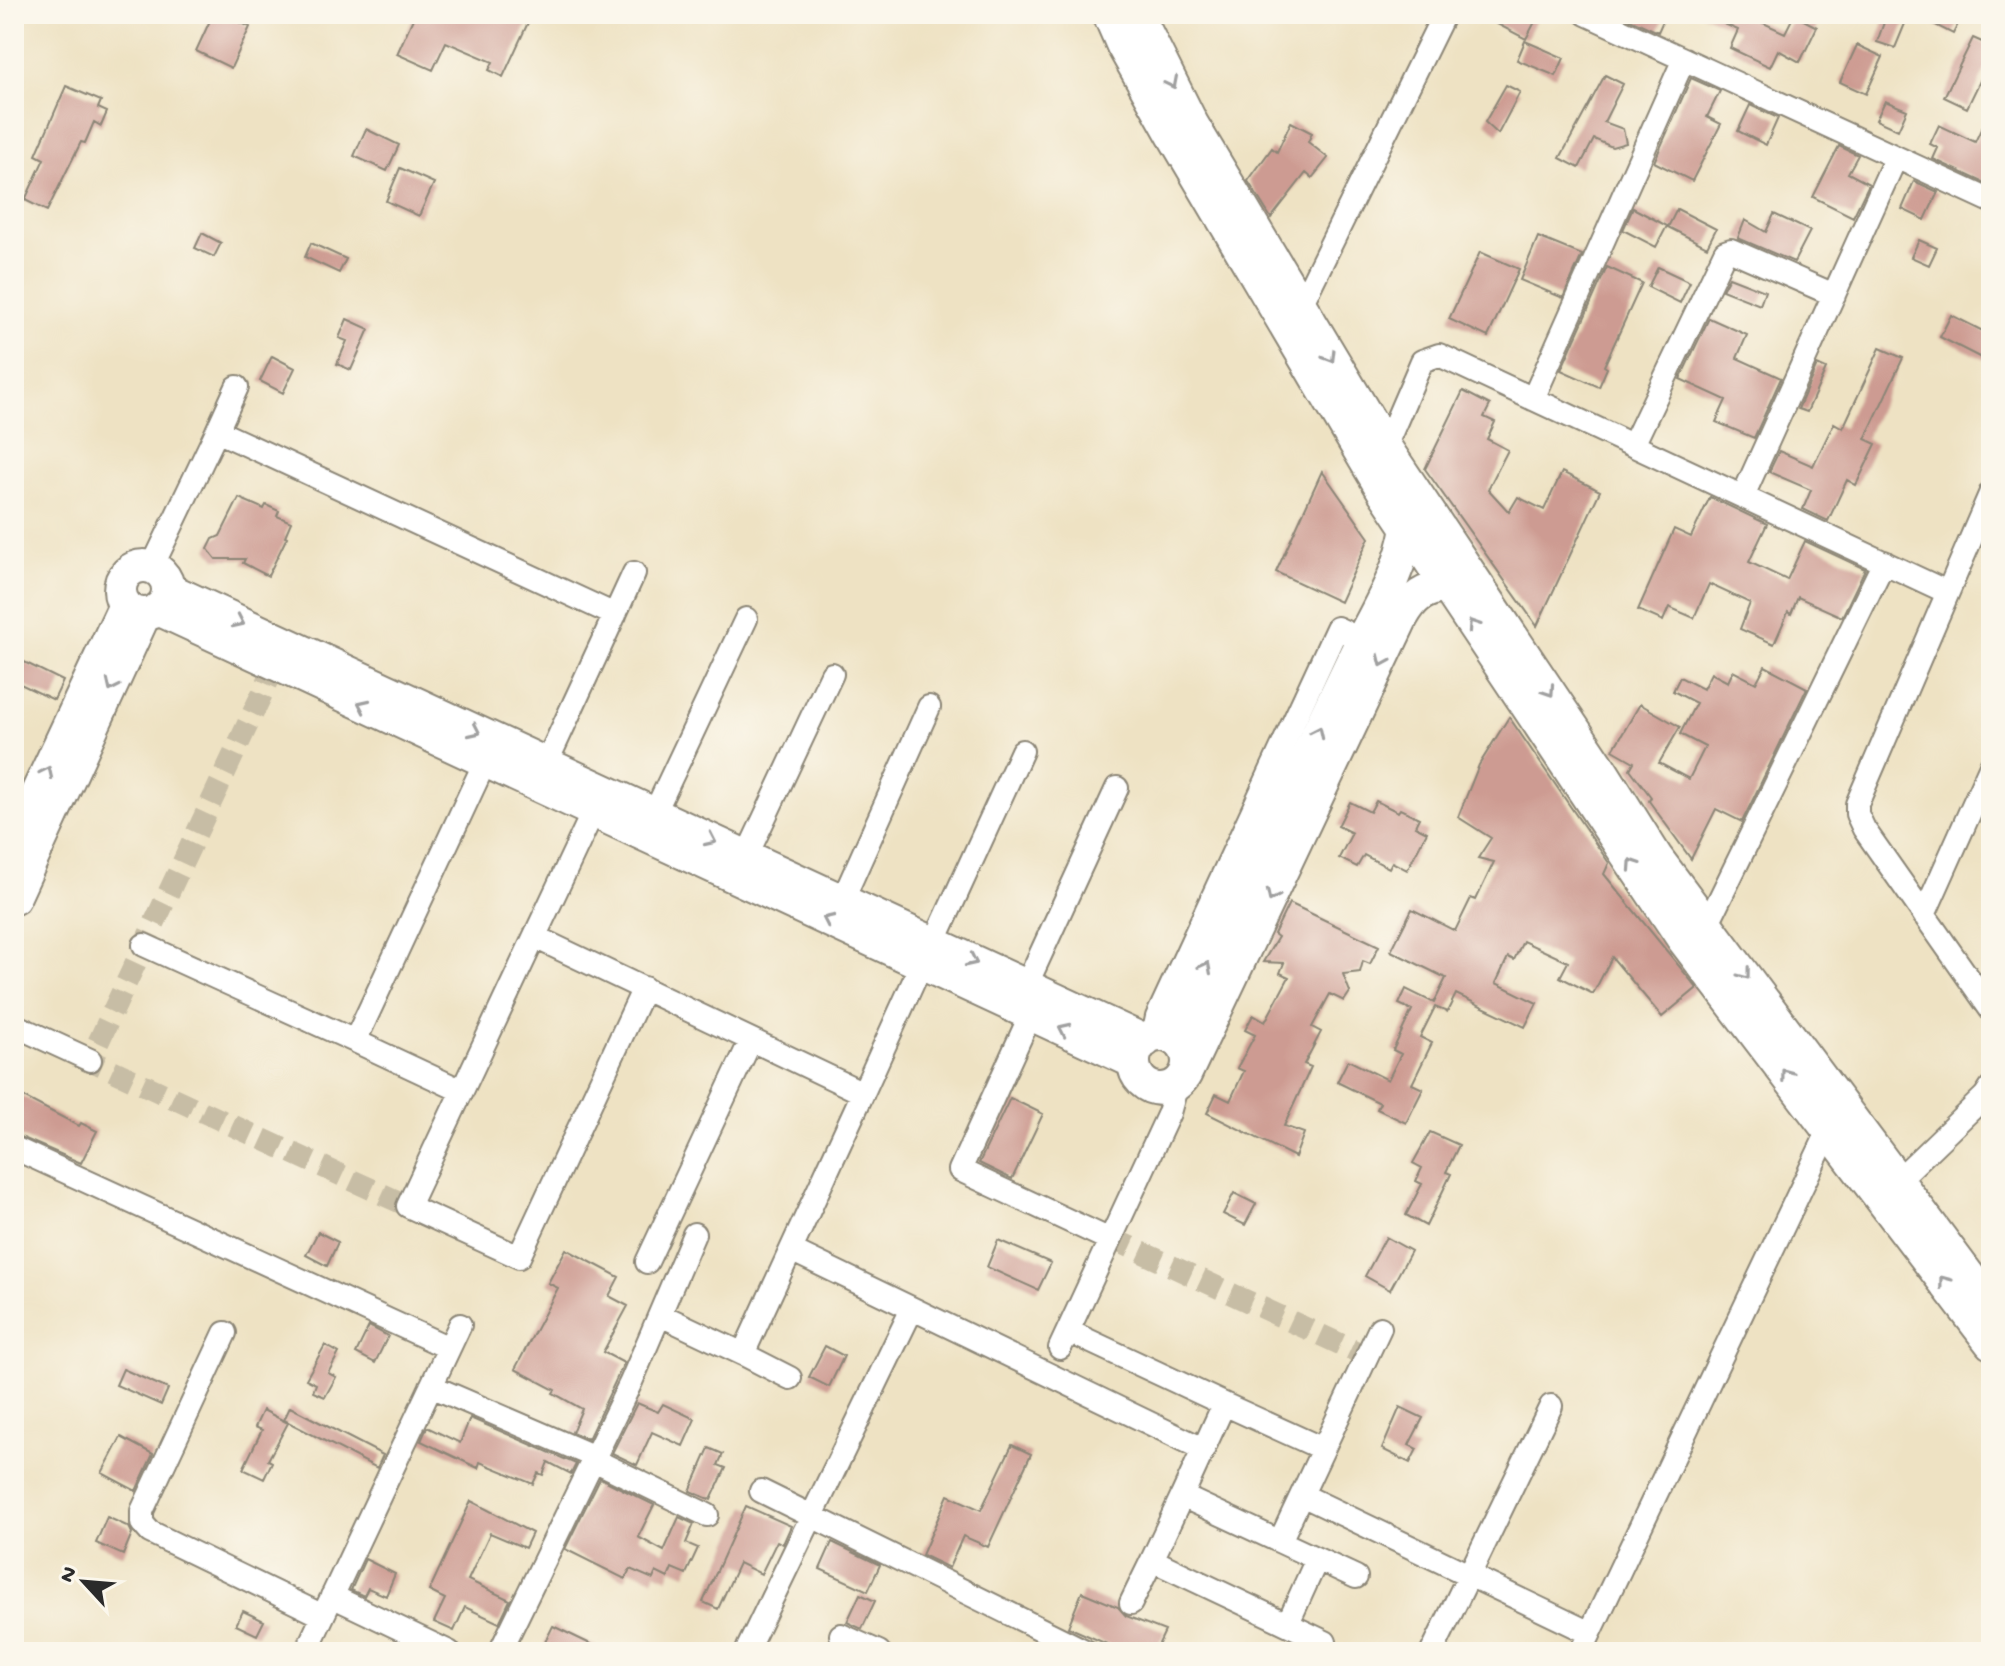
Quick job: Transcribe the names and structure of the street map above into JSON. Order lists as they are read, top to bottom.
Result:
{
  "north": "top left"
}
